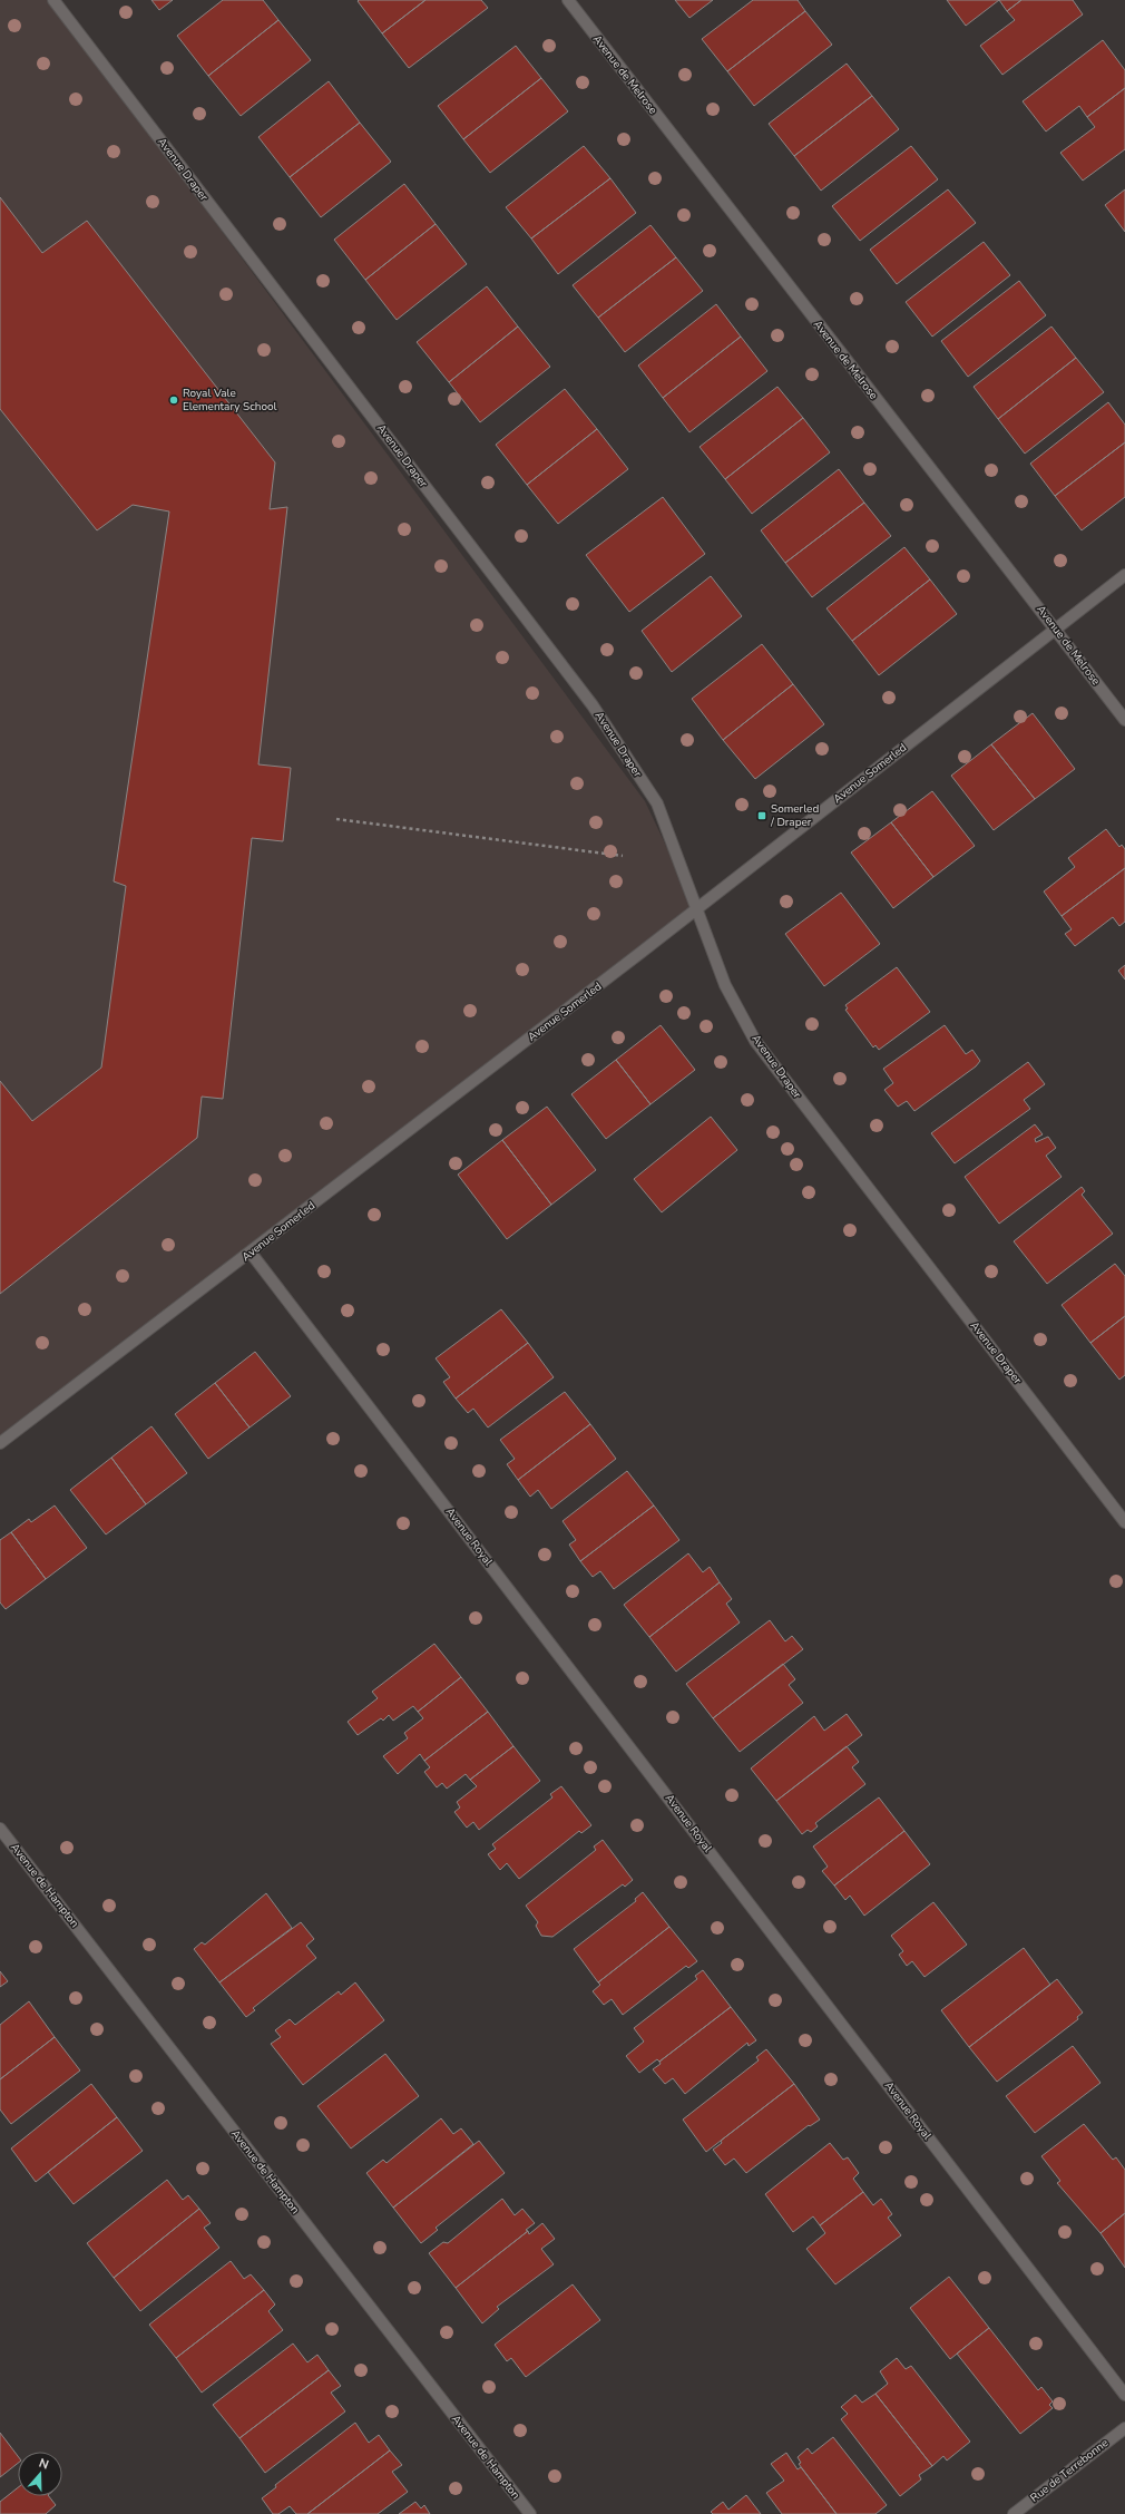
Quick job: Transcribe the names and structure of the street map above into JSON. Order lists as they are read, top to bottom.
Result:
{
  "streets": {
    "street": [
      "Avenue de Melrose",
      "Avenue Draper",
      "Avenue Somerled",
      "Avenue Royal",
      "Avenue de Hampton",
      "Rue de Terrebonne"
    ]
  },
  "crossings": [
    ["Avenue de Melrose", "Avenue Somerled"],
    ["Avenue Draper", "Avenue Somerled"],
    ["Avenue Somerled", "Avenue Royal"]
  ],
  "places": {
    "other": ["Royal Vale Elementary School"],
    "transit": ["Somerled / Draper"]
  },
  "north": "top"
}
